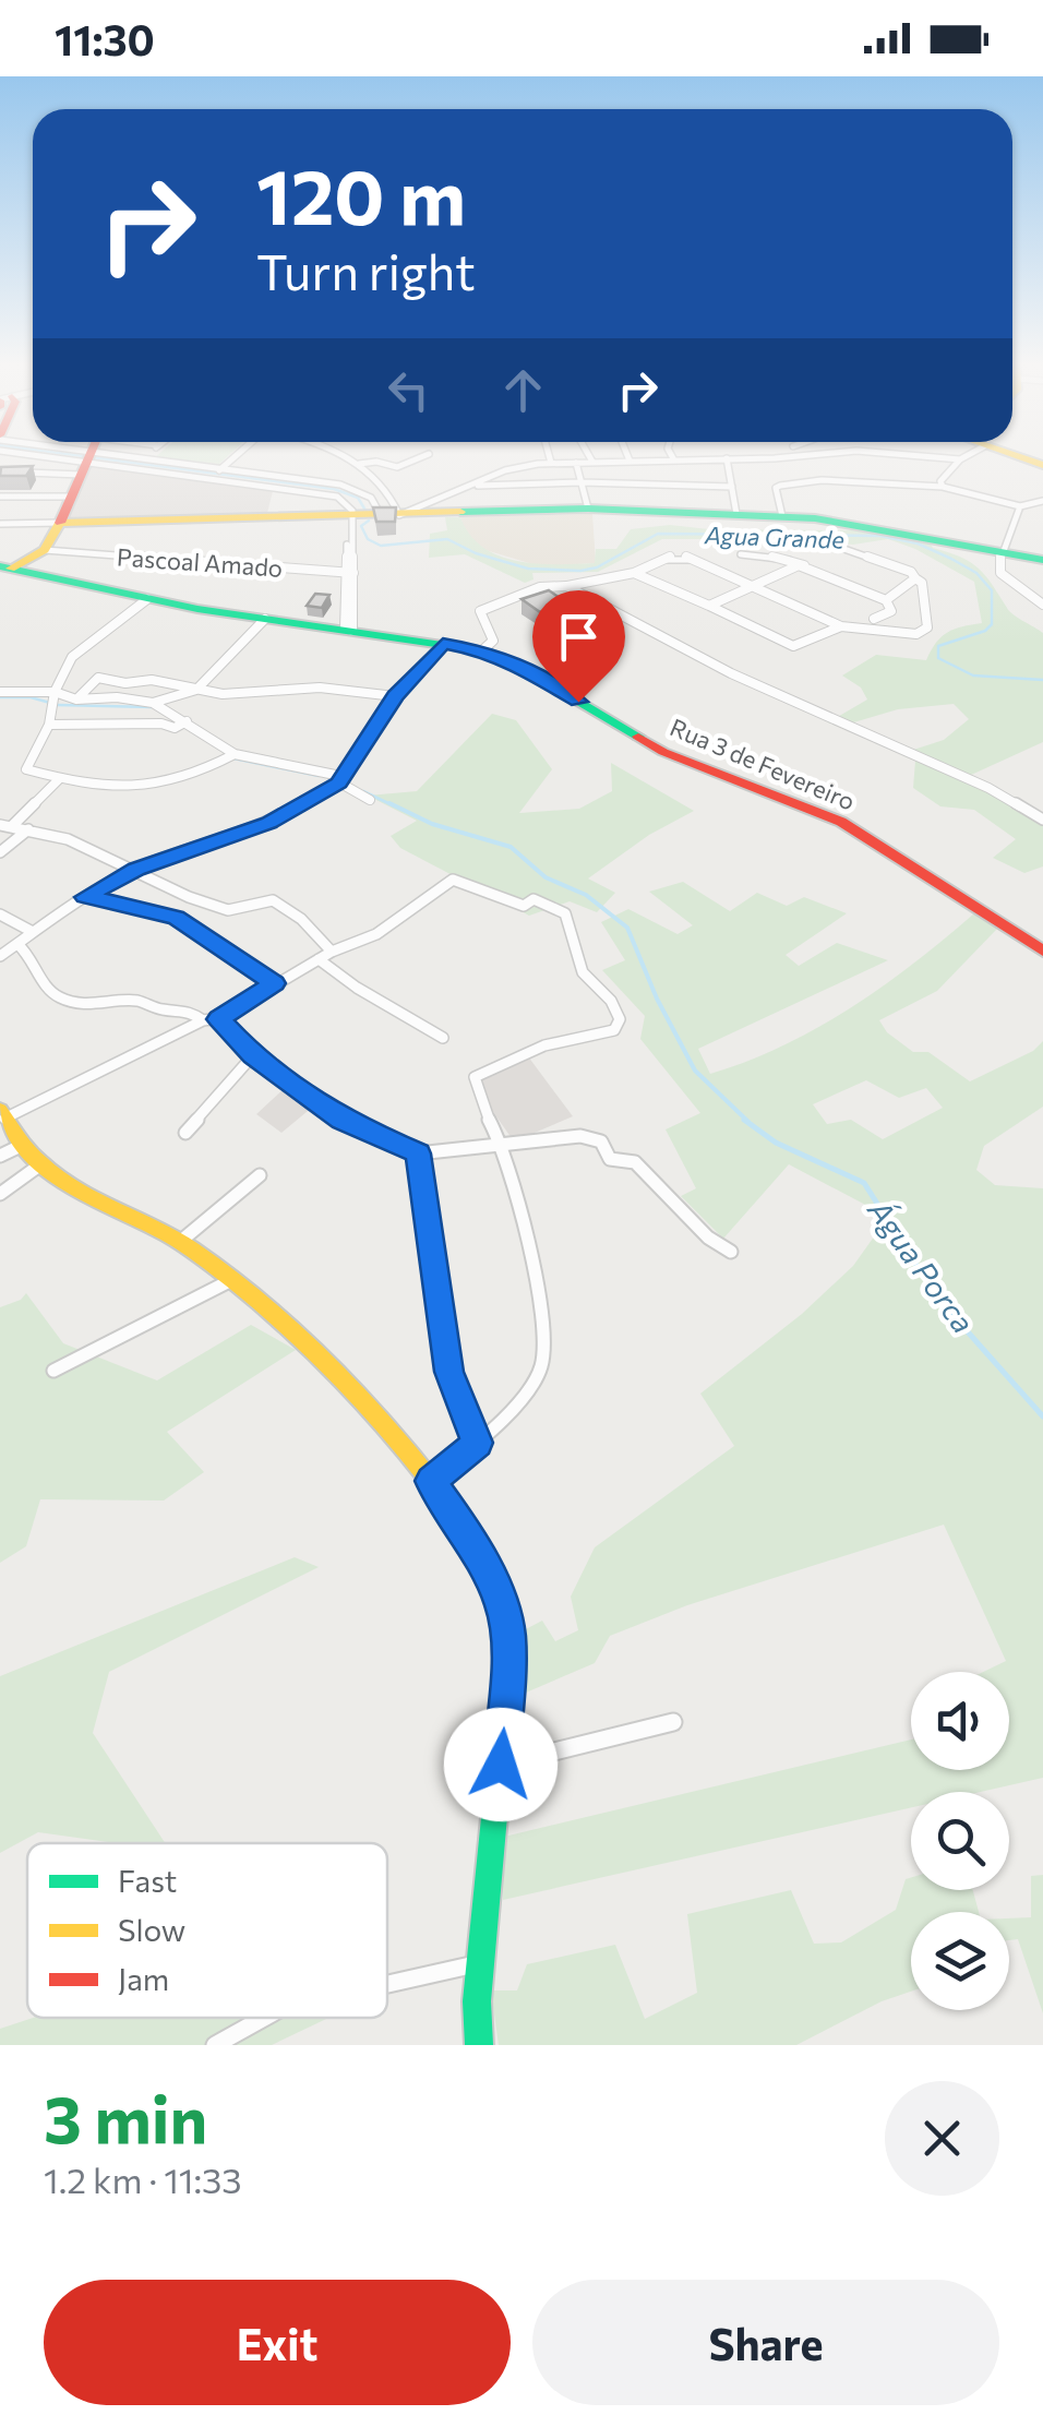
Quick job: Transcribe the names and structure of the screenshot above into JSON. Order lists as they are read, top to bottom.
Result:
{
  "streets": {
    "main road": ["Rua 3 de Fevereiro"],
    "street": ["Pascoal Amado"]
  },
  "water": ["Agua Grande", "Água Porca"],
  "legend": ["Fast", "Slow", "Jam"],
  "page": {
    "status": "11:30",
    "turn": ["120 m", "Turn right"],
    "heading": ["3 min", "1.2 km · 11:33"],
    "buttons": ["Exit", "Share"]
  }
}
